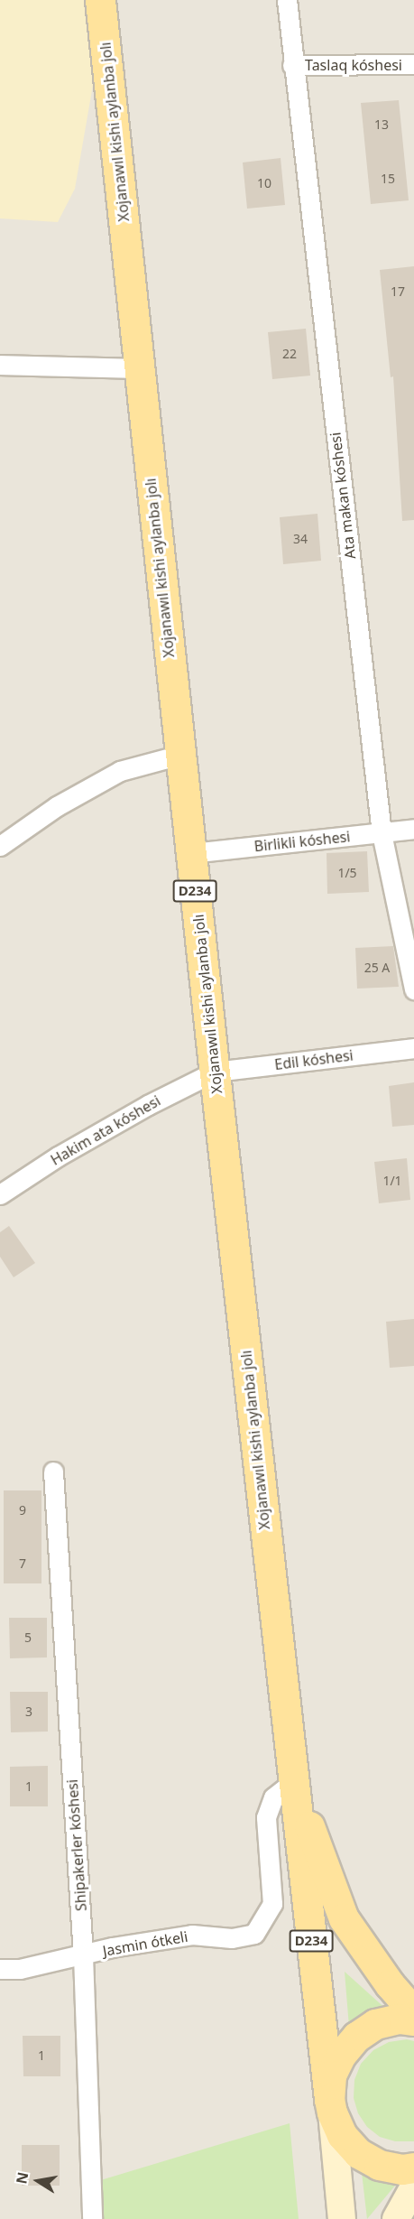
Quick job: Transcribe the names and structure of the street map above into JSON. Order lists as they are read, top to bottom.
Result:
{
  "streets": {
    "main road": ["Xojanawıl kishi aylanba jolı", "D234"],
    "street": [
      "Taslaq kóshesi",
      "Ata makan kóshesi",
      "Birlikli kóshesi",
      "Edil kóshesi",
      "Hakim ata kóshesi",
      "Shipakerler kóshesi",
      "Jasmin ótkeli"
    ]
  },
  "crossings": [
    ["Taslaq kóshesi", "Ata makan kóshesi"],
    ["Xojanawıl kishi aylanba jolı", "Birlikli kóshesi"],
    ["Xojanawıl kishi aylanba jolı", "D234"],
    ["Xojanawıl kishi aylanba jolı", "Edil kóshesi"],
    ["Xojanawıl kishi aylanba jolı", "Hakim ata kóshesi"],
    ["Xojanawıl kishi aylanba jolı", "Jasmin ótkeli"],
    ["Ata makan kóshesi", "Birlikli kóshesi"],
    ["Edil kóshesi", "Hakim ata kóshesi"],
    ["Shipakerler kóshesi", "Jasmin ótkeli"]
  ],
  "house_numbers": [
    "13",
    "15",
    "10",
    "17",
    "22",
    "34",
    "1/5",
    "25 А",
    "1/1",
    "9",
    "7",
    "5",
    "3",
    "1",
    "1"
  ],
  "north": "left"
}
